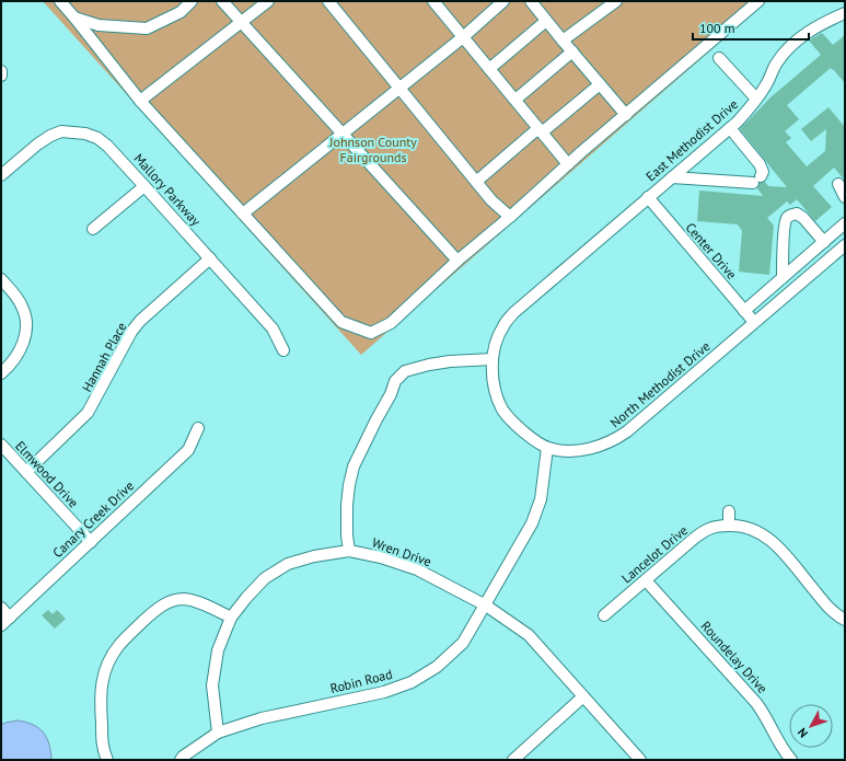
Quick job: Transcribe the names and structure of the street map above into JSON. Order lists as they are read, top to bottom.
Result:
{
  "streets": {
    "street": [
      "East Methodist Drive",
      "Mallory Parkway",
      "Center Drive",
      "Hannah Place",
      "North Methodist Drive",
      "Elmwood Drive",
      "Canary Creek Drive",
      "Wren Drive",
      "Lancelot Drive",
      "Roundelay Drive",
      "Robin Road"
    ]
  },
  "crossings": [
    ["East Methodist Drive", "Center Drive"],
    ["East Methodist Drive", "North Methodist Drive"],
    ["Mallory Parkway", "Hannah Place"],
    ["Center Drive", "North Methodist Drive"],
    ["Hannah Place", "Elmwood Drive"],
    ["North Methodist Drive", "Robin Road"],
    ["Elmwood Drive", "Canary Creek Drive"],
    ["Wren Drive", "Robin Road"],
    ["Lancelot Drive", "Roundelay Drive"]
  ],
  "parks": ["Johnson County Fairgrounds"],
  "scale_bar": "100 m",
  "north": "bottom left"
}
